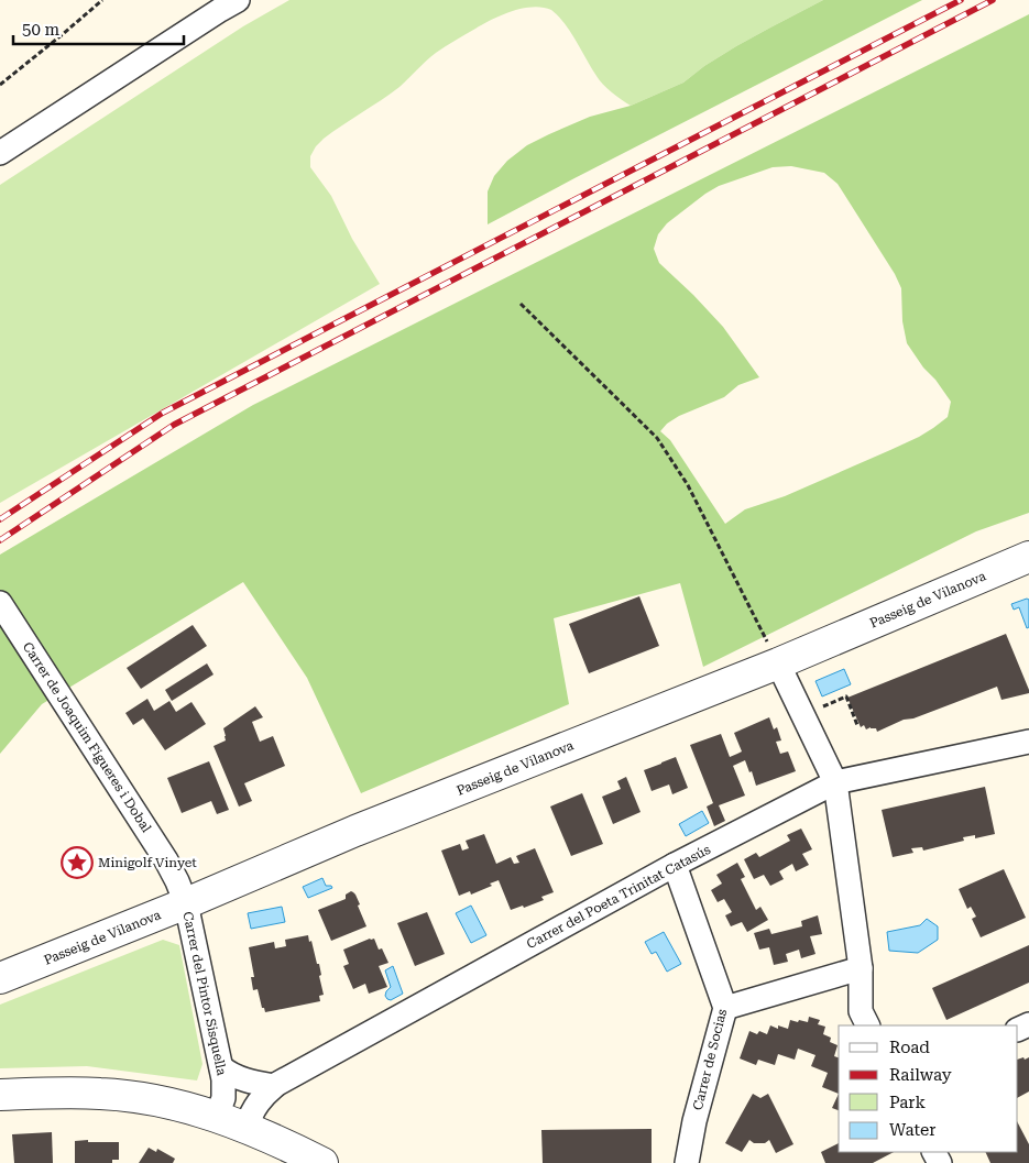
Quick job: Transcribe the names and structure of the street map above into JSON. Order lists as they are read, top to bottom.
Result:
{
  "streets": {
    "street": [
      "Passeig de Vilanova",
      "Carrer de Joaquim Figueres i Dobal",
      "Carrer del Poeta Trinitat Catasús",
      "Carrer del Pintor Sisquella",
      "Carrer de Socias"
    ]
  },
  "crossings": [
    ["Passeig de Vilanova", "Carrer de Joaquim Figueres i Dobal"],
    ["Passeig de Vilanova", "Carrer del Pintor Sisquella"],
    ["Carrer de Joaquim Figueres i Dobal", "Carrer del Pintor Sisquella"],
    ["Carrer del Poeta Trinitat Catasús", "Carrer de Socias"]
  ],
  "places": {
    "place": ["Minigolf Vinyet"]
  },
  "legend": [
    "Road",
    "Railway",
    "Park",
    "Water"
  ],
  "scale_bar": "50 m"
}
